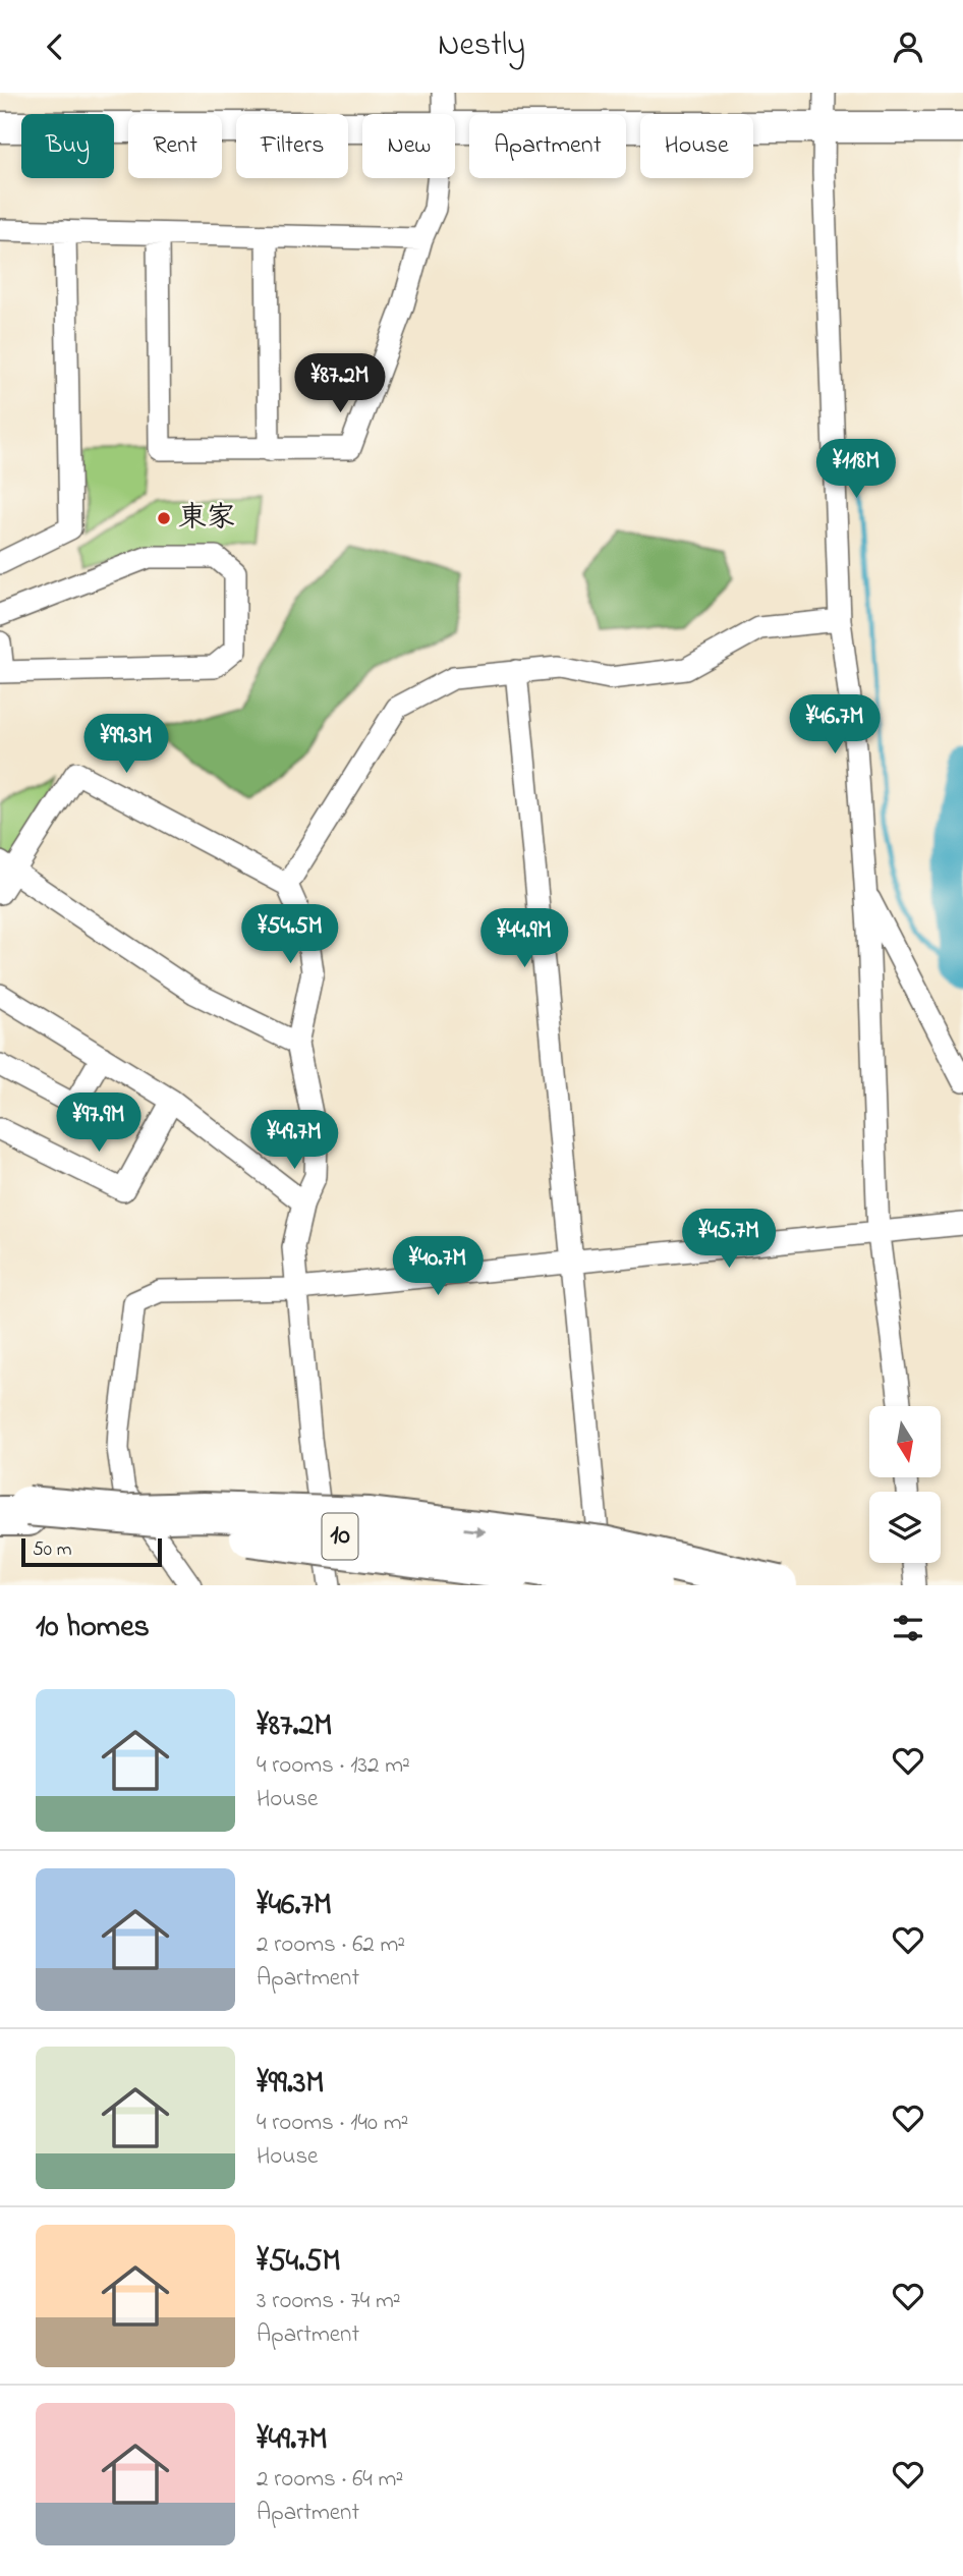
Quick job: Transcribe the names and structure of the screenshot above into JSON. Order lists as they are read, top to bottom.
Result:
{
  "streets": {
    "highway": ["10"]
  },
  "places": ["東家"],
  "scale_bar": "50 m",
  "north": "bottom",
  "page": {
    "header": "Nestly",
    "chip": [
      "Buy",
      "Rent",
      "Filters",
      "New",
      "Apartment",
      "House"
    ],
    "price": [
      "¥87.2M",
      "¥118M",
      "¥46.7M",
      "¥99.3M",
      "¥54.5M",
      "¥44.9M",
      "¥97.9M",
      "¥49.7M",
      "¥45.7M",
      "¥40.7M"
    ],
    "scale": "50 m",
    "heading": "10 homes",
    "list": [
      {
        "name": "¥87.2M",
        "note": "4 rooms · 132 m² · House"
      },
      {
        "name": "¥46.7M",
        "note": "2 rooms · 62 m² · Apartment"
      },
      {
        "name": "¥99.3M",
        "note": "4 rooms · 140 m² · House"
      },
      {
        "name": "¥54.5M",
        "note": "3 rooms · 74 m² · Apartment"
      },
      {
        "name": "¥49.7M",
        "note": "2 rooms · 64 m² · Apartment"
      }
    ]
  }
}
